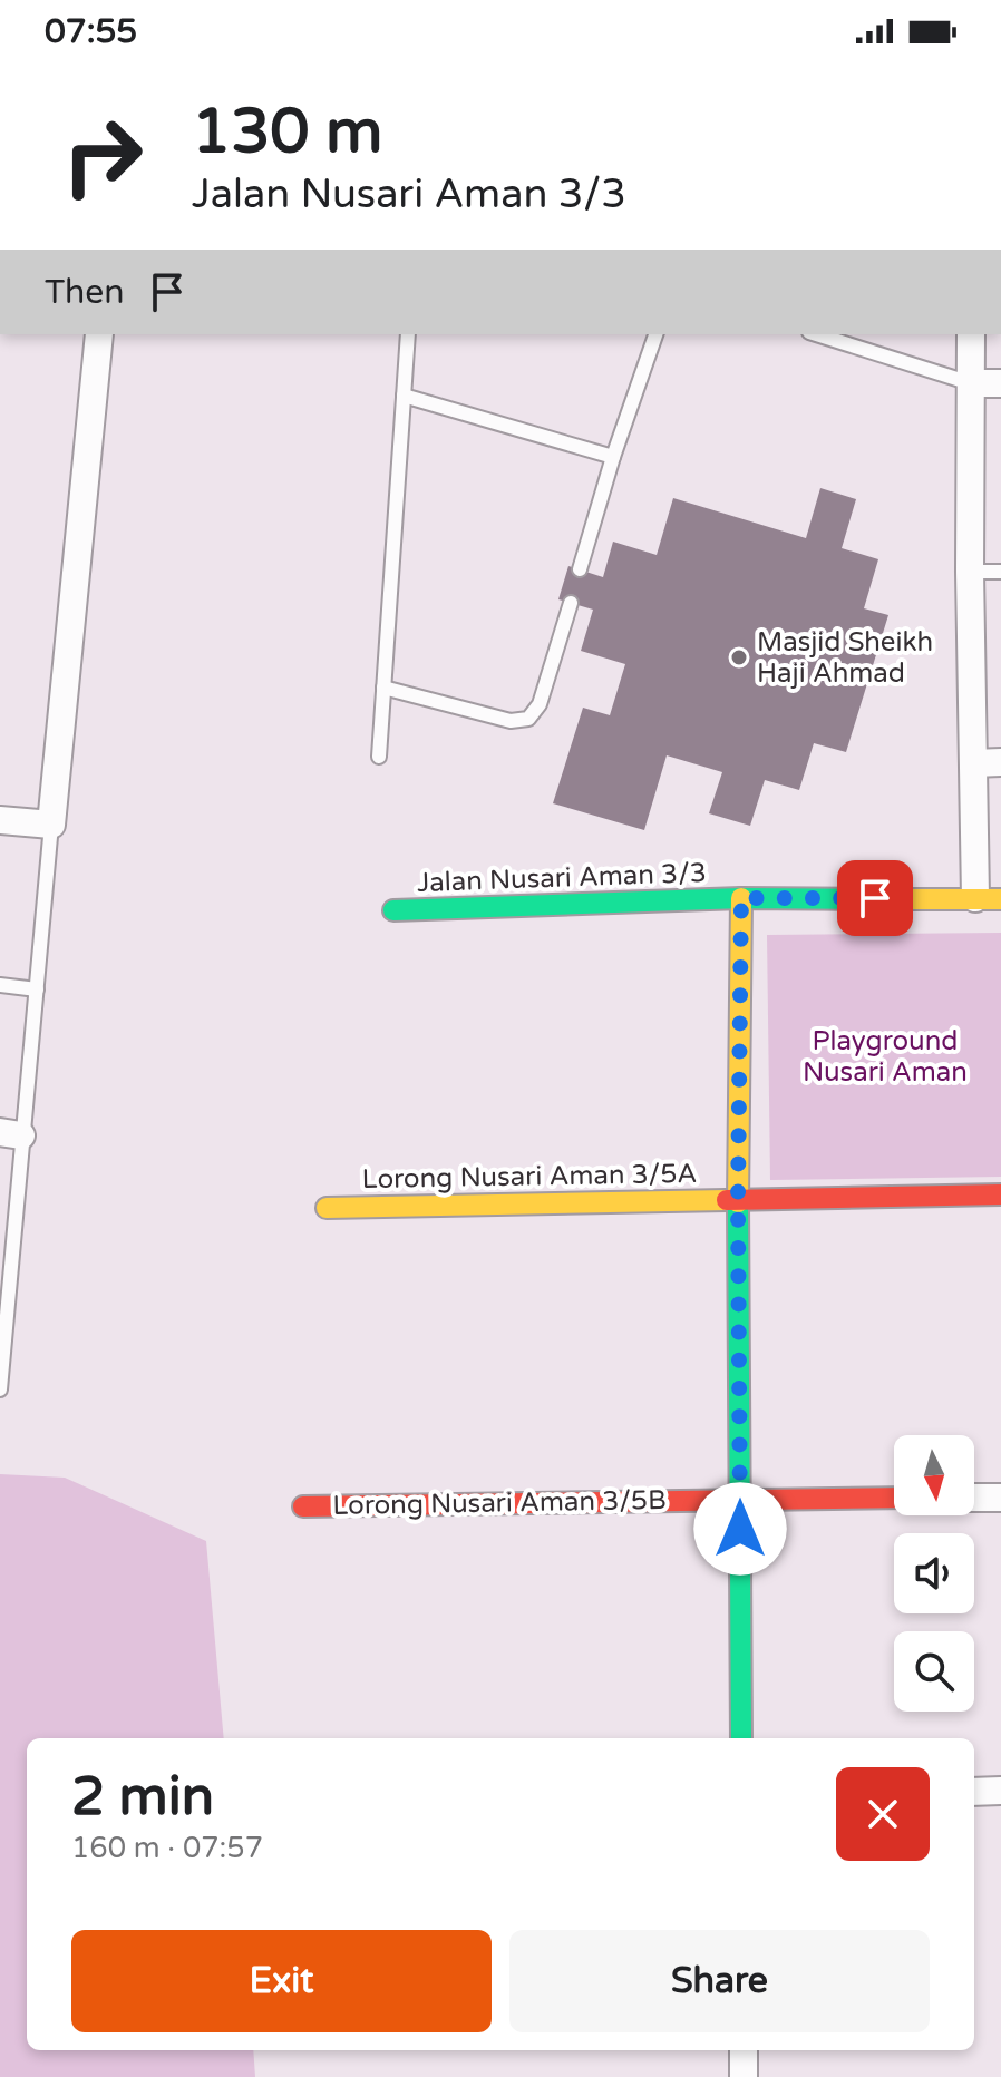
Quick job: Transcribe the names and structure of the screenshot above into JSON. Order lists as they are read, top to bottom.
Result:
{
  "streets": {
    "street": ["Jalan Nusari Aman 3/3", "Lorong Nusari Aman 3/5A", "Lorong Nusari Aman 3/5B"]
  },
  "parks": ["Playground Nusari Aman"],
  "places": ["Masjid Sheikh Haji Ahmad"],
  "north": "bottom",
  "page": {
    "status": "07:55",
    "turn": ["130 m", "Jalan Nusari Aman 3/3"],
    "then": "Then",
    "heading": ["2 min", "160 m · 07:57"],
    "buttons": ["Exit", "Share"]
  }
}
